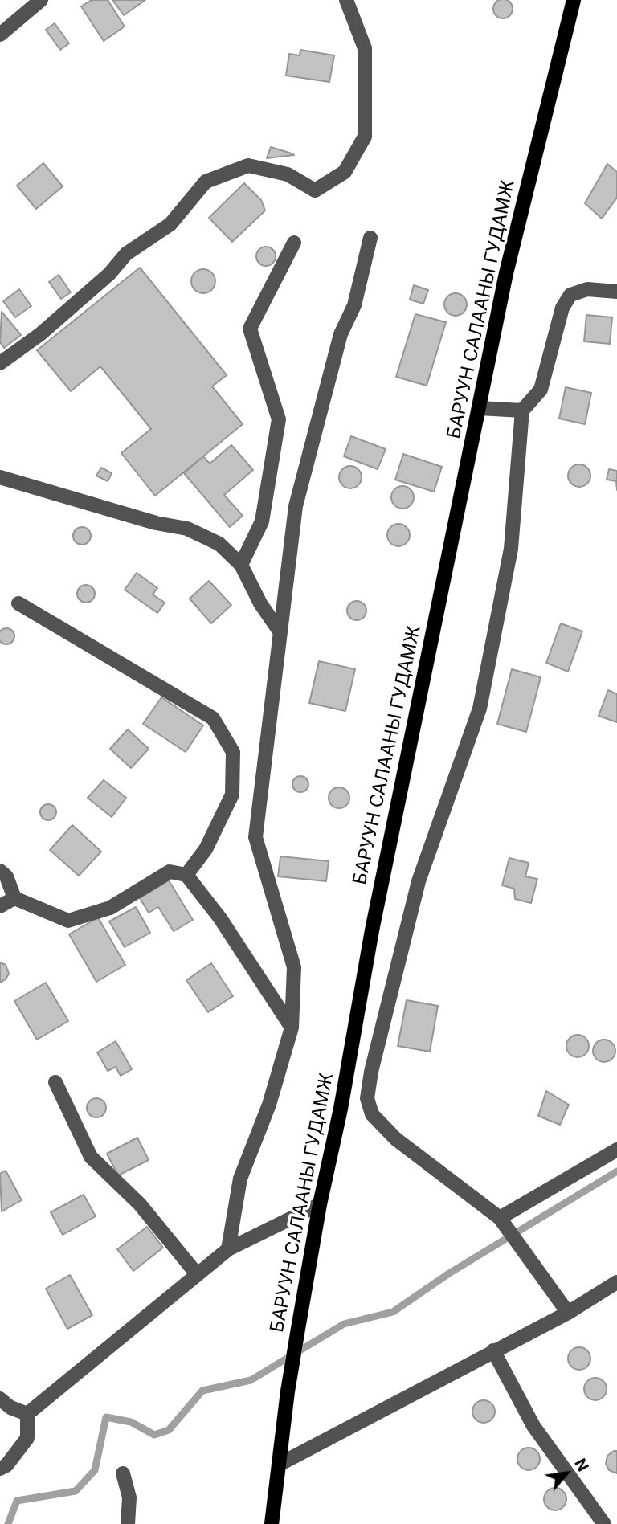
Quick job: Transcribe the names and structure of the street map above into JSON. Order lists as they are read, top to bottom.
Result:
{
  "streets": {
    "main road": ["БАРУУН САЛААНЫ ГУДАМЖ"]
  },
  "north": "top right"
}
